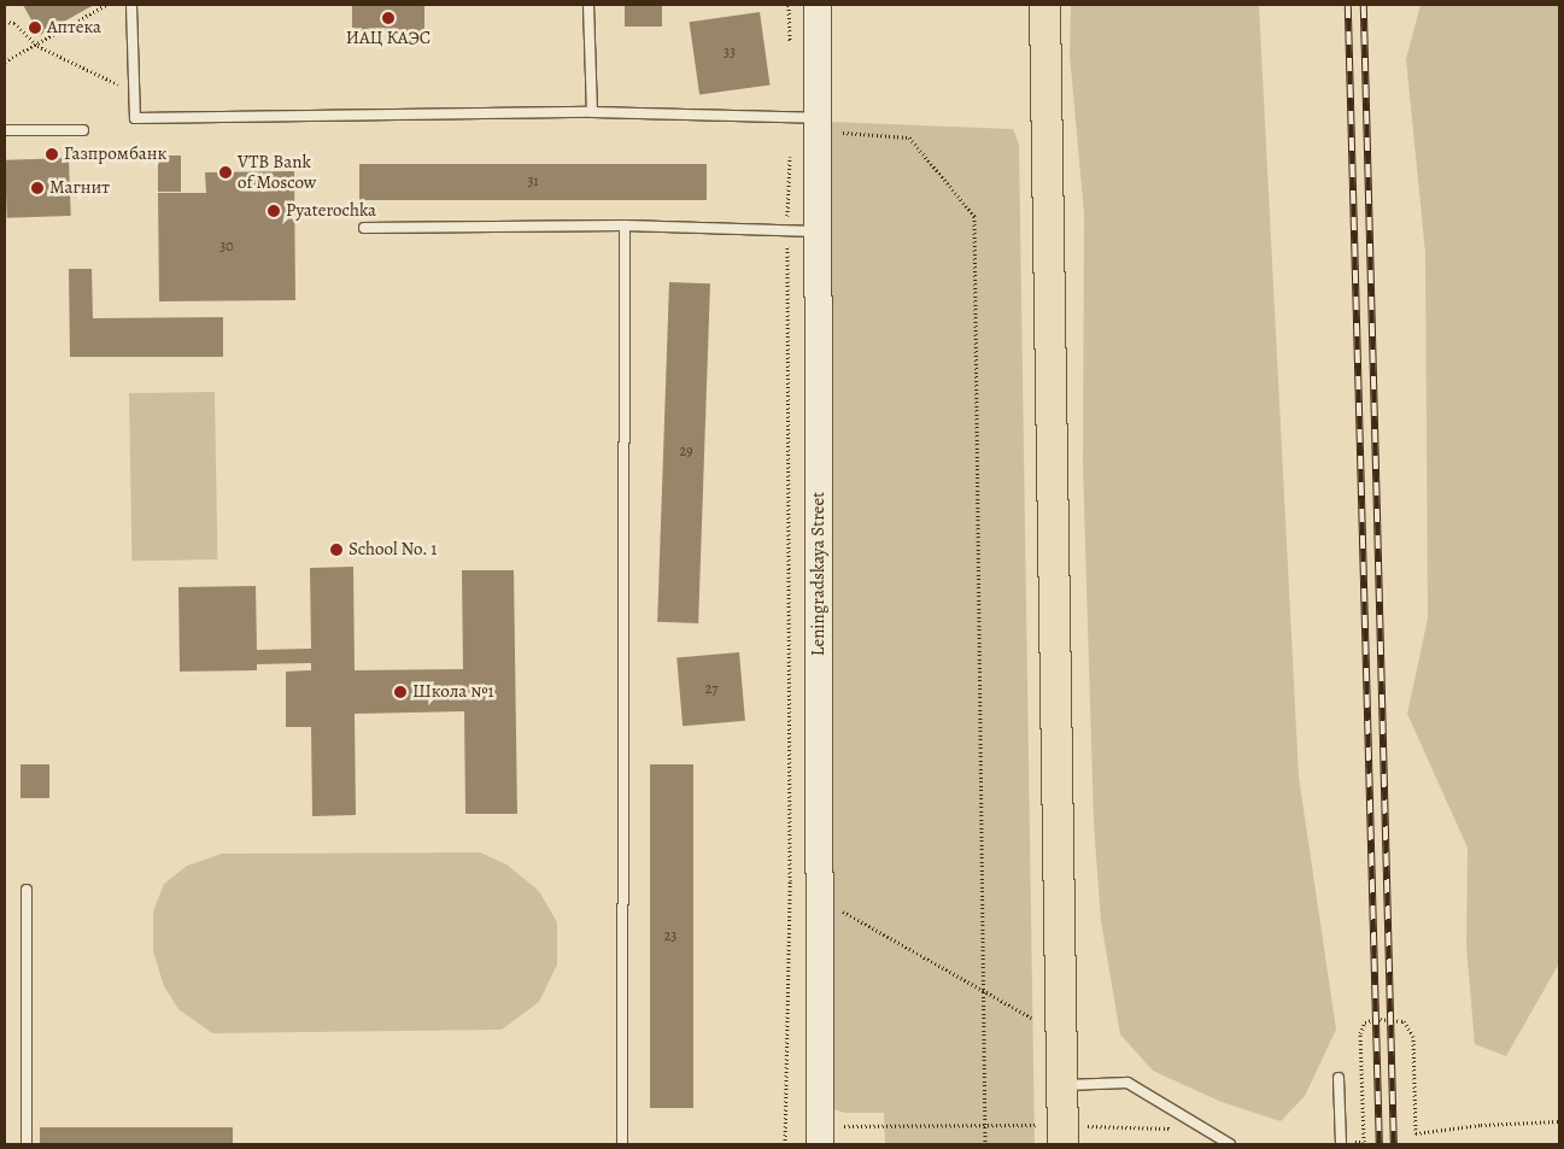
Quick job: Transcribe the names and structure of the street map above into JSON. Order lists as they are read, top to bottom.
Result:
{
  "streets": {
    "street": ["Leningradskaya Street"]
  },
  "places": [
    "ИАЦ КАЭС",
    "Аптека",
    "Газпромбанк",
    "VTB Bank of Moscow",
    "Магнит",
    "Pyaterochka",
    "School No. 1",
    "Школа №1"
  ],
  "house_numbers": [
    "33",
    "31",
    "30",
    "29",
    "27",
    "23"
  ]
}
